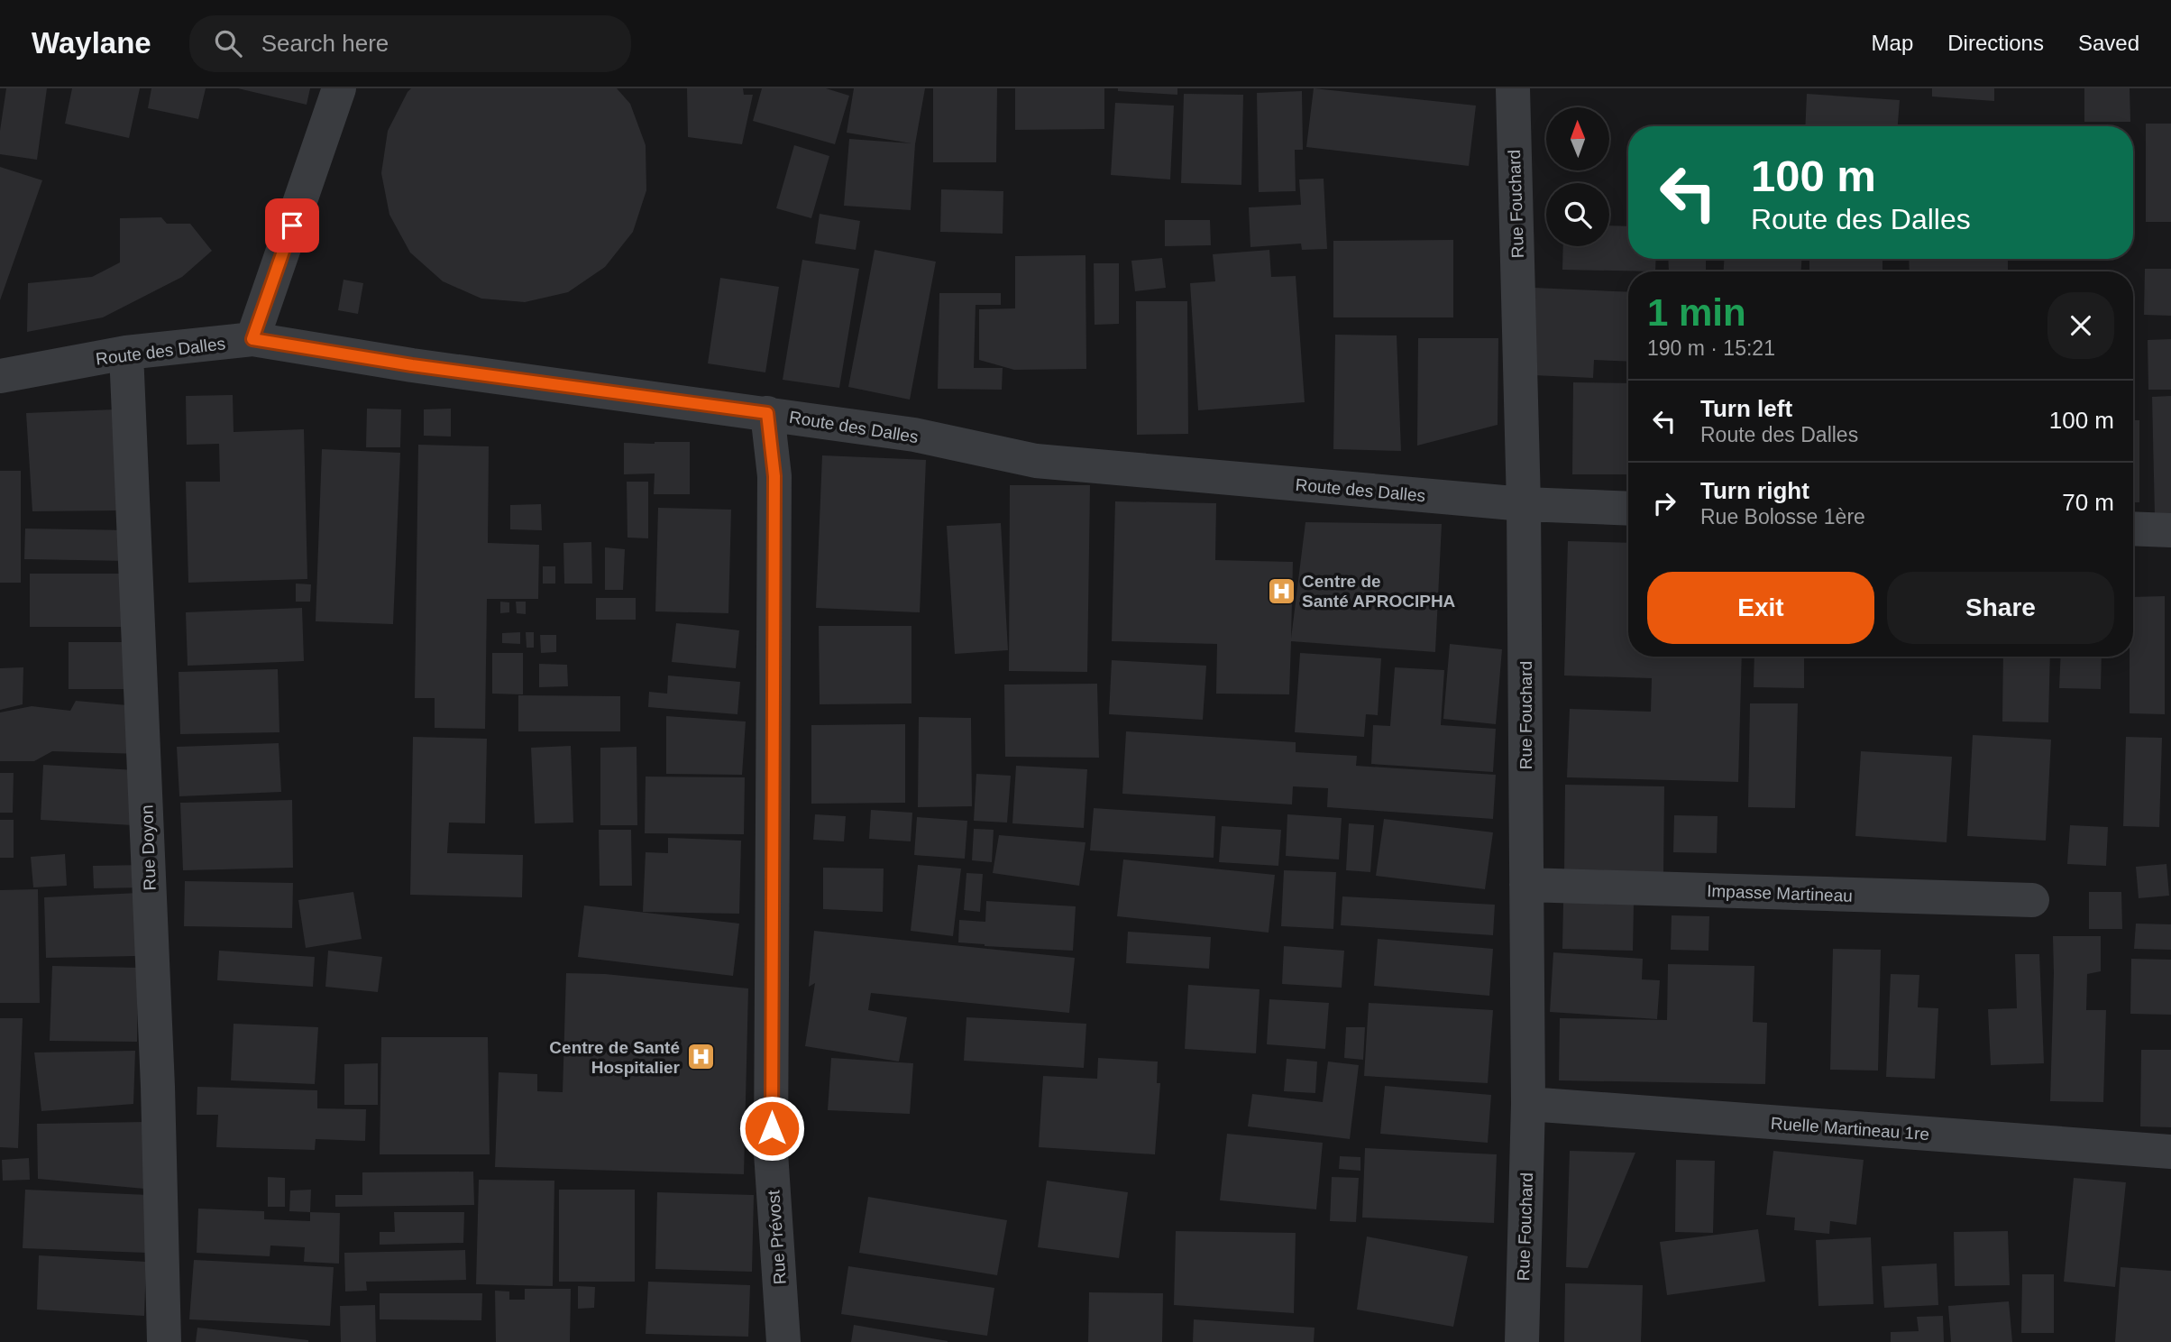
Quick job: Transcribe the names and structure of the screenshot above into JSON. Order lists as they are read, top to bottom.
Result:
{
  "streets": {
    "street": [
      "Rue Fouchard",
      "Route des Dalles",
      "Rue Doyon",
      "Impasse Martineau",
      "Ruelle Martineau 1re",
      "Rue Prévost"
    ]
  },
  "crossings": [
    ["Rue Fouchard", "Route des Dalles"],
    ["Rue Fouchard", "Impasse Martineau"],
    ["Rue Fouchard", "Ruelle Martineau 1re"],
    ["Route des Dalles", "Rue Doyon"],
    ["Route des Dalles", "Rue Prévost"]
  ],
  "places": {
    "hospital": ["Centre de Santé APROCIPHA", "Centre de Santé Hospitalier"]
  },
  "north": "top",
  "page": {
    "header": "Waylane",
    "search": "Search here",
    "nav": ["Map", "Directions", "Saved"],
    "turn": ["100 m", "Route des Dalles"],
    "heading": ["1 min", "190 m · 15:21"],
    "list": [
      {
        "name": "Turn left",
        "note": "Route des Dalles",
        "value": "100 m"
      },
      {
        "name": "Turn right",
        "note": "Rue Bolosse 1ère",
        "value": "70 m"
      }
    ],
    "buttons": ["Exit", "Share"]
  }
}
